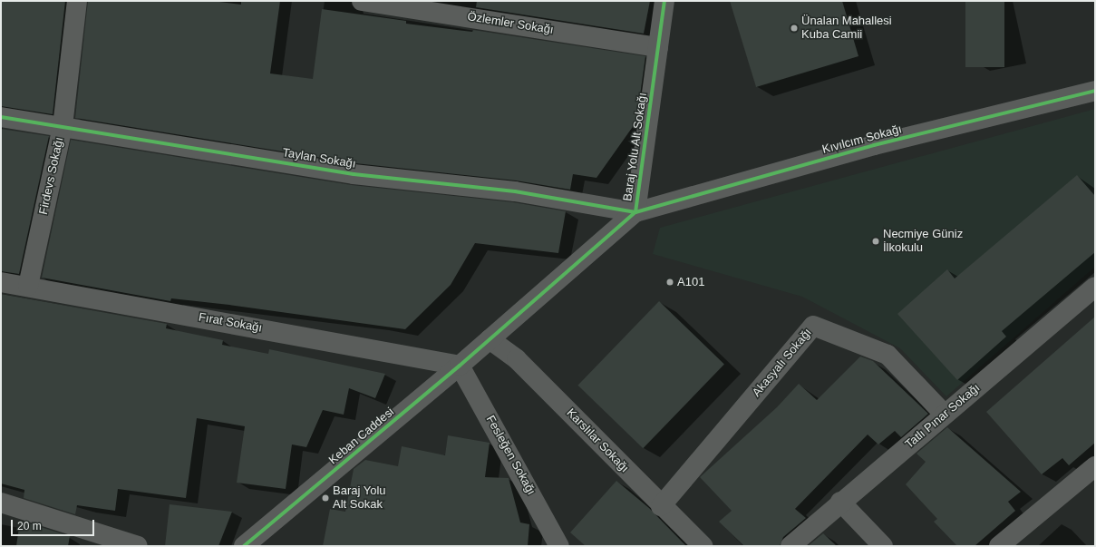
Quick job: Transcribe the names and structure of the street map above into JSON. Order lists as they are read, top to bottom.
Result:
{
  "streets": {
    "street": [
      "Özlemler Sokağı",
      "Kıvılcım Sokağı",
      "Baraj Yolu Alt Sokağı",
      "Taylan Sokağı",
      "Firdevs Sokağı",
      "Fırat Sokağı",
      "Akasyalı Sokağı",
      "Tatlı Pınar Sokağı",
      "Keban Caddesi",
      "Karslılar Sokağı",
      "Fesleğen Sokağı"
    ]
  },
  "crossings": [
    ["Özlemler Sokağı", "Baraj Yolu Alt Sokağı"],
    ["Kıvılcım Sokağı", "Baraj Yolu Alt Sokağı"],
    ["Kıvılcım Sokağı", "Taylan Sokağı"],
    ["Baraj Yolu Alt Sokağı", "Taylan Sokağı"],
    ["Baraj Yolu Alt Sokağı", "Keban Caddesi"],
    ["Baraj Yolu Alt Sokağı", "Karslılar Sokağı"],
    ["Taylan Sokağı", "Firdevs Sokağı"],
    ["Firdevs Sokağı", "Fırat Sokağı"],
    ["Fırat Sokağı", "Keban Caddesi"],
    ["Fırat Sokağı", "Fesleğen Sokağı"],
    ["Akasyalı Sokağı", "Tatlı Pınar Sokağı"],
    ["Akasyalı Sokağı", "Karslılar Sokağı"],
    ["Keban Caddesi", "Karslılar Sokağı"],
    ["Keban Caddesi", "Fesleğen Sokağı"]
  ],
  "places": [
    "Ünalan Mahallesi Kuba Camii",
    "Necmiye Güniz İlkokulu",
    "A101",
    "Baraj Yolu Alt Sokak"
  ],
  "scale_bar": "20 m"
}
